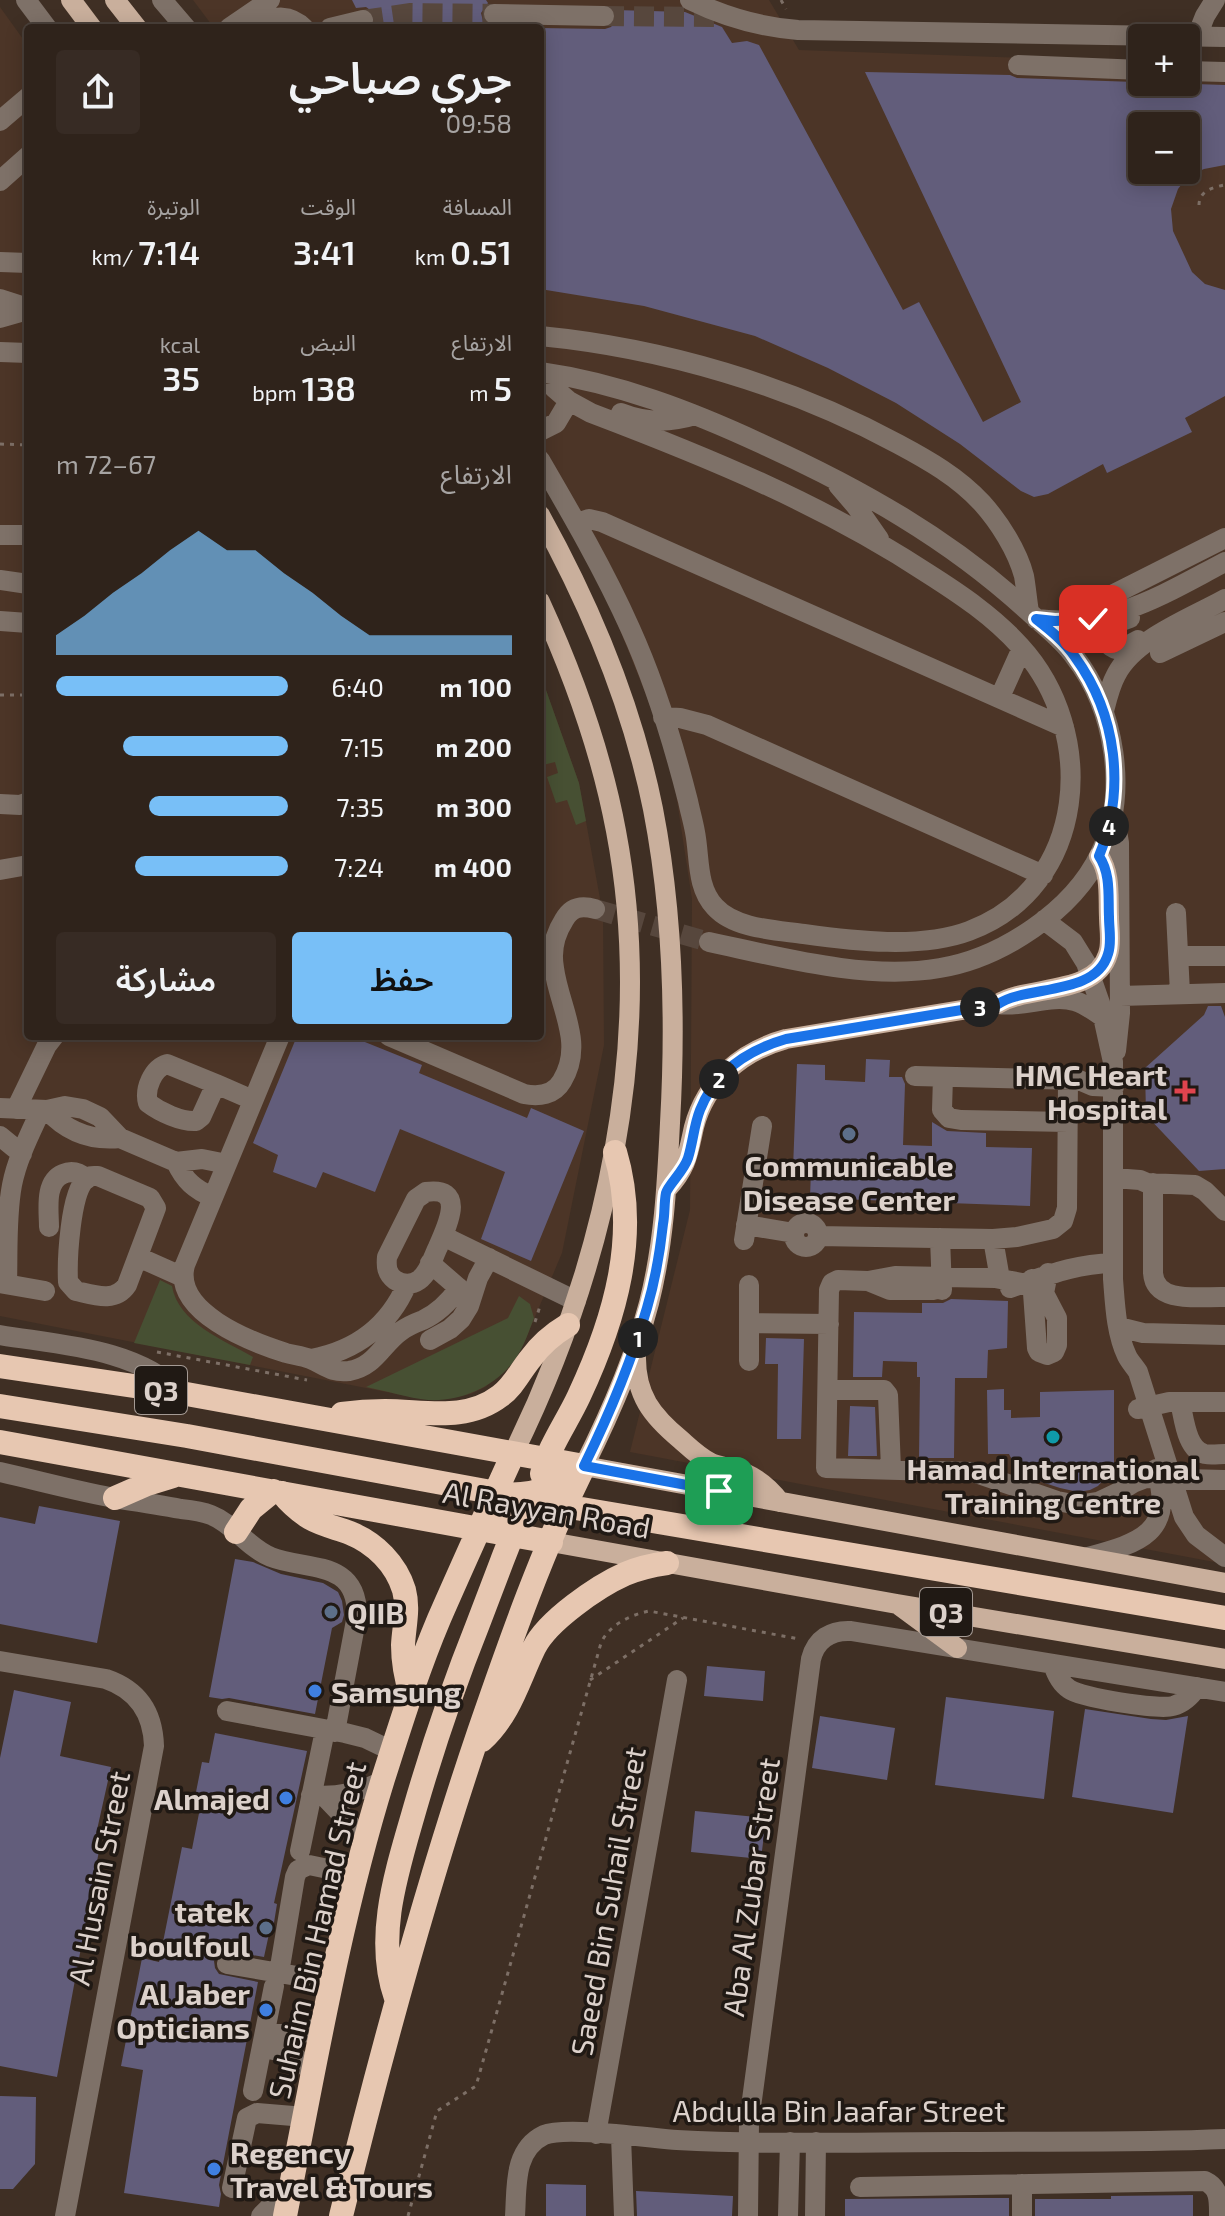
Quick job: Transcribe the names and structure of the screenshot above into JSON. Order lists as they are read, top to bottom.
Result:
{
  "streets": {
    "highway": ["Q3", "Al Rayyan Road", "Suhaim Bin Hamad Street"],
    "street": [
      "Al Husain Street",
      "Aba Al Zubar Street",
      "Saeed Bin Suhail Street",
      "Abdulla Bin Jaafar Street"
    ]
  },
  "crossings": [
    ["Al Rayyan Road", "Suhaim Bin Hamad Street"],
    ["Aba Al Zubar Street", "Abdulla Bin Jaafar Street"],
    ["Saeed Bin Suhail Street", "Abdulla Bin Jaafar Street"]
  ],
  "places": {
    "health": ["HMC Heart Hospital"],
    "other": [
      "Communicable Disease Center",
      "Hamad International Training Centre",
      "QIIB",
      "Samsung",
      "Almajed",
      "tatek boulfoul",
      "Al Jaber Opticians",
      "Regency Travel & Tours"
    ]
  },
  "page": {
    "map_buttons": ["+", "−"],
    "heading": ["جري صباحي", "09:58"],
    "stats": [
      ["المسافة", "0.51 km"],
      ["الوقت", "3:41"],
      ["الوتيرة", "7:14 /km"],
      ["الارتفاع", "5 m"],
      ["النبض", "138 bpm"],
      ["kcal", "35"]
    ],
    "chart": ["الارتفاع", "67–72 m"],
    "list": [
      {
        "name": "100 m",
        "note": "6:40"
      },
      {
        "name": "200 m",
        "note": "7:15"
      },
      {
        "name": "300 m",
        "note": "7:35"
      },
      {
        "name": "400 m",
        "note": "7:24"
      }
    ],
    "pins": [
      "4",
      "3",
      "2",
      "1"
    ],
    "buttons": ["حفظ", "مشاركة"]
  }
}
